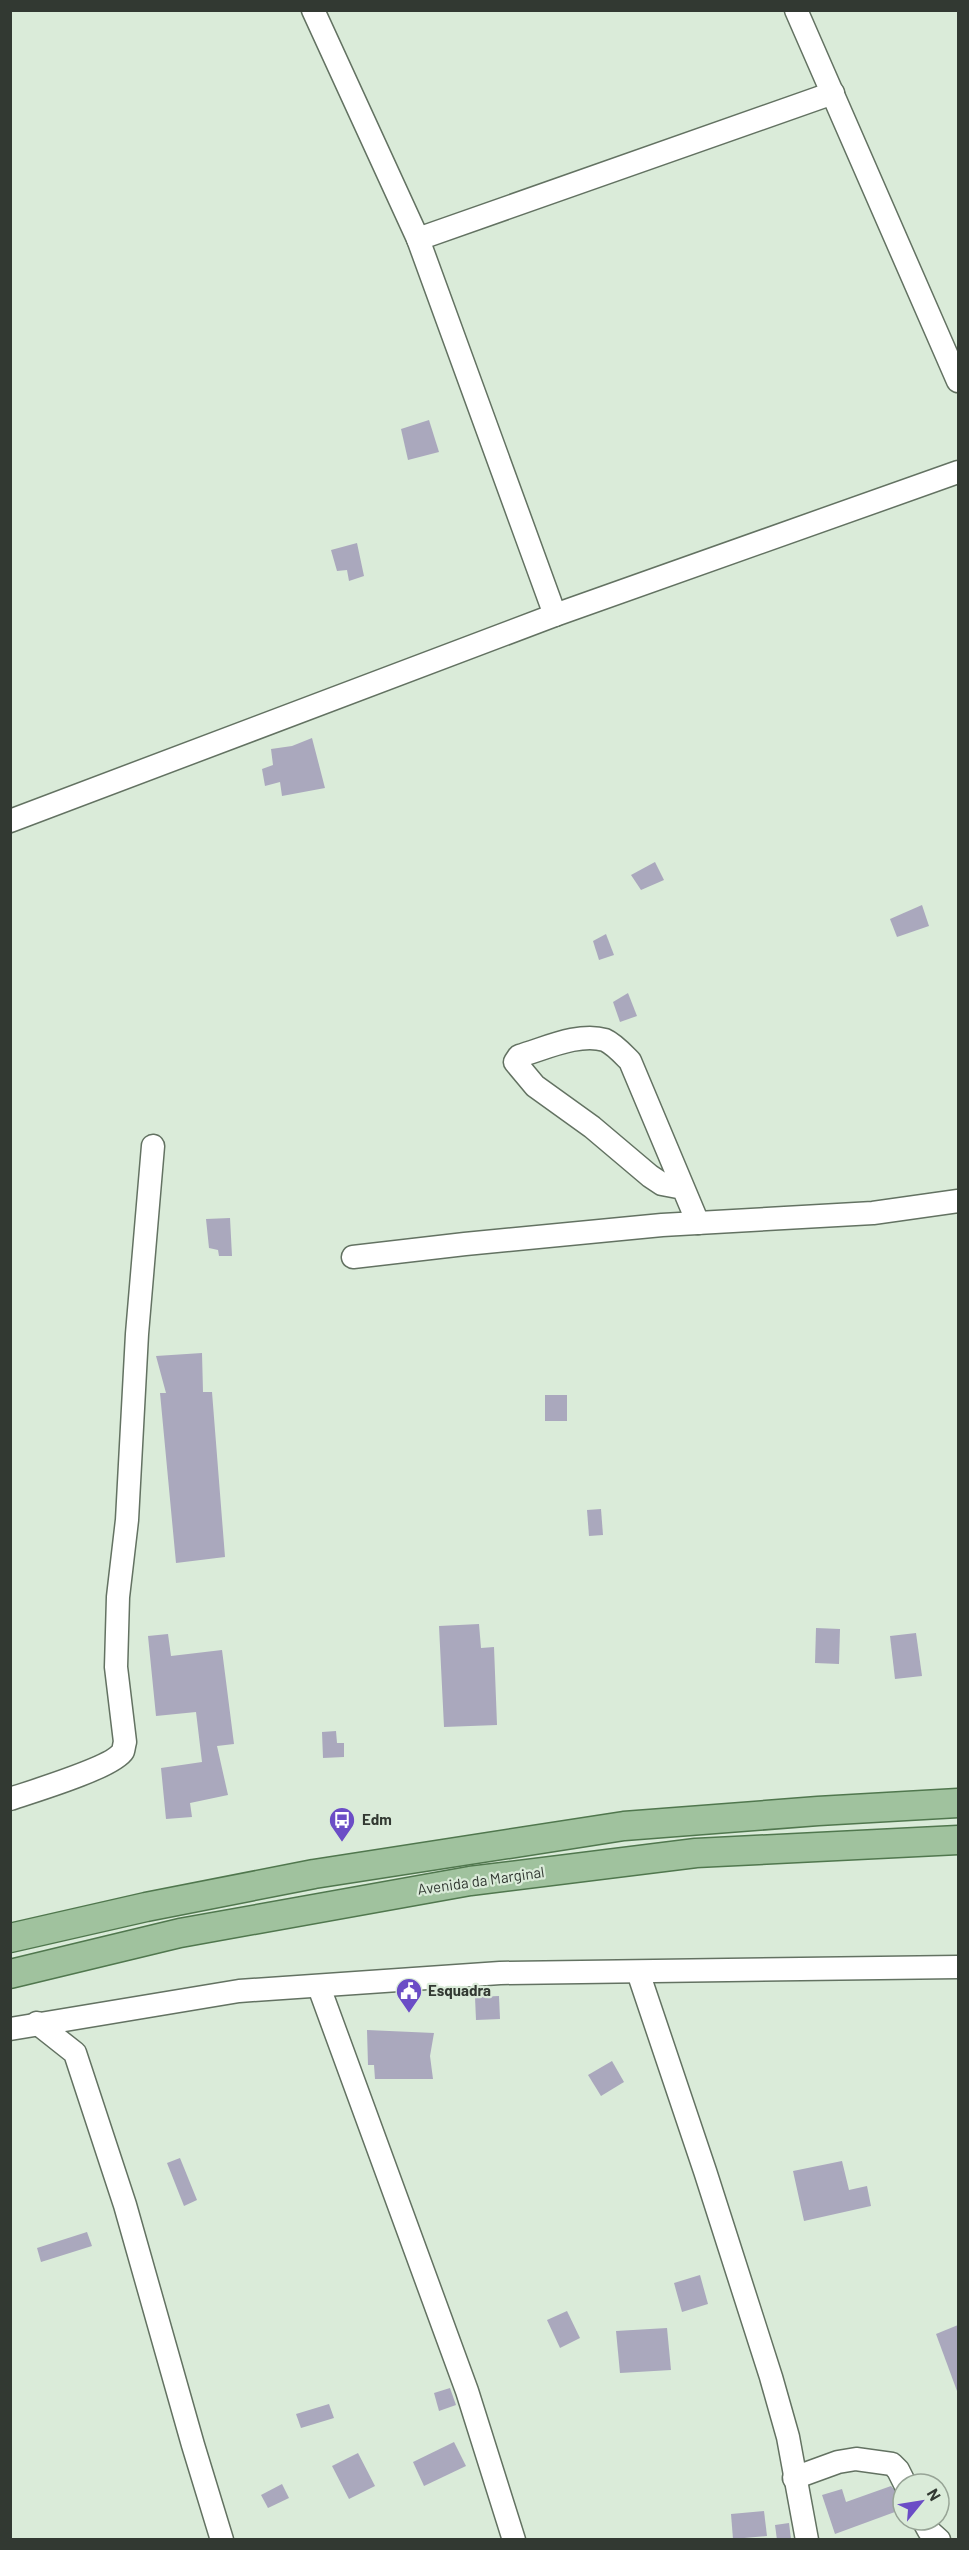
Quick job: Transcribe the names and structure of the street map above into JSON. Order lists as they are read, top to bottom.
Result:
{
  "streets": {
    "main road": ["Avenida da Marginal"]
  },
  "places": {
    "bus stop": ["Edm"],
    "public building": ["Esquadra"]
  },
  "north": "top right"
}
